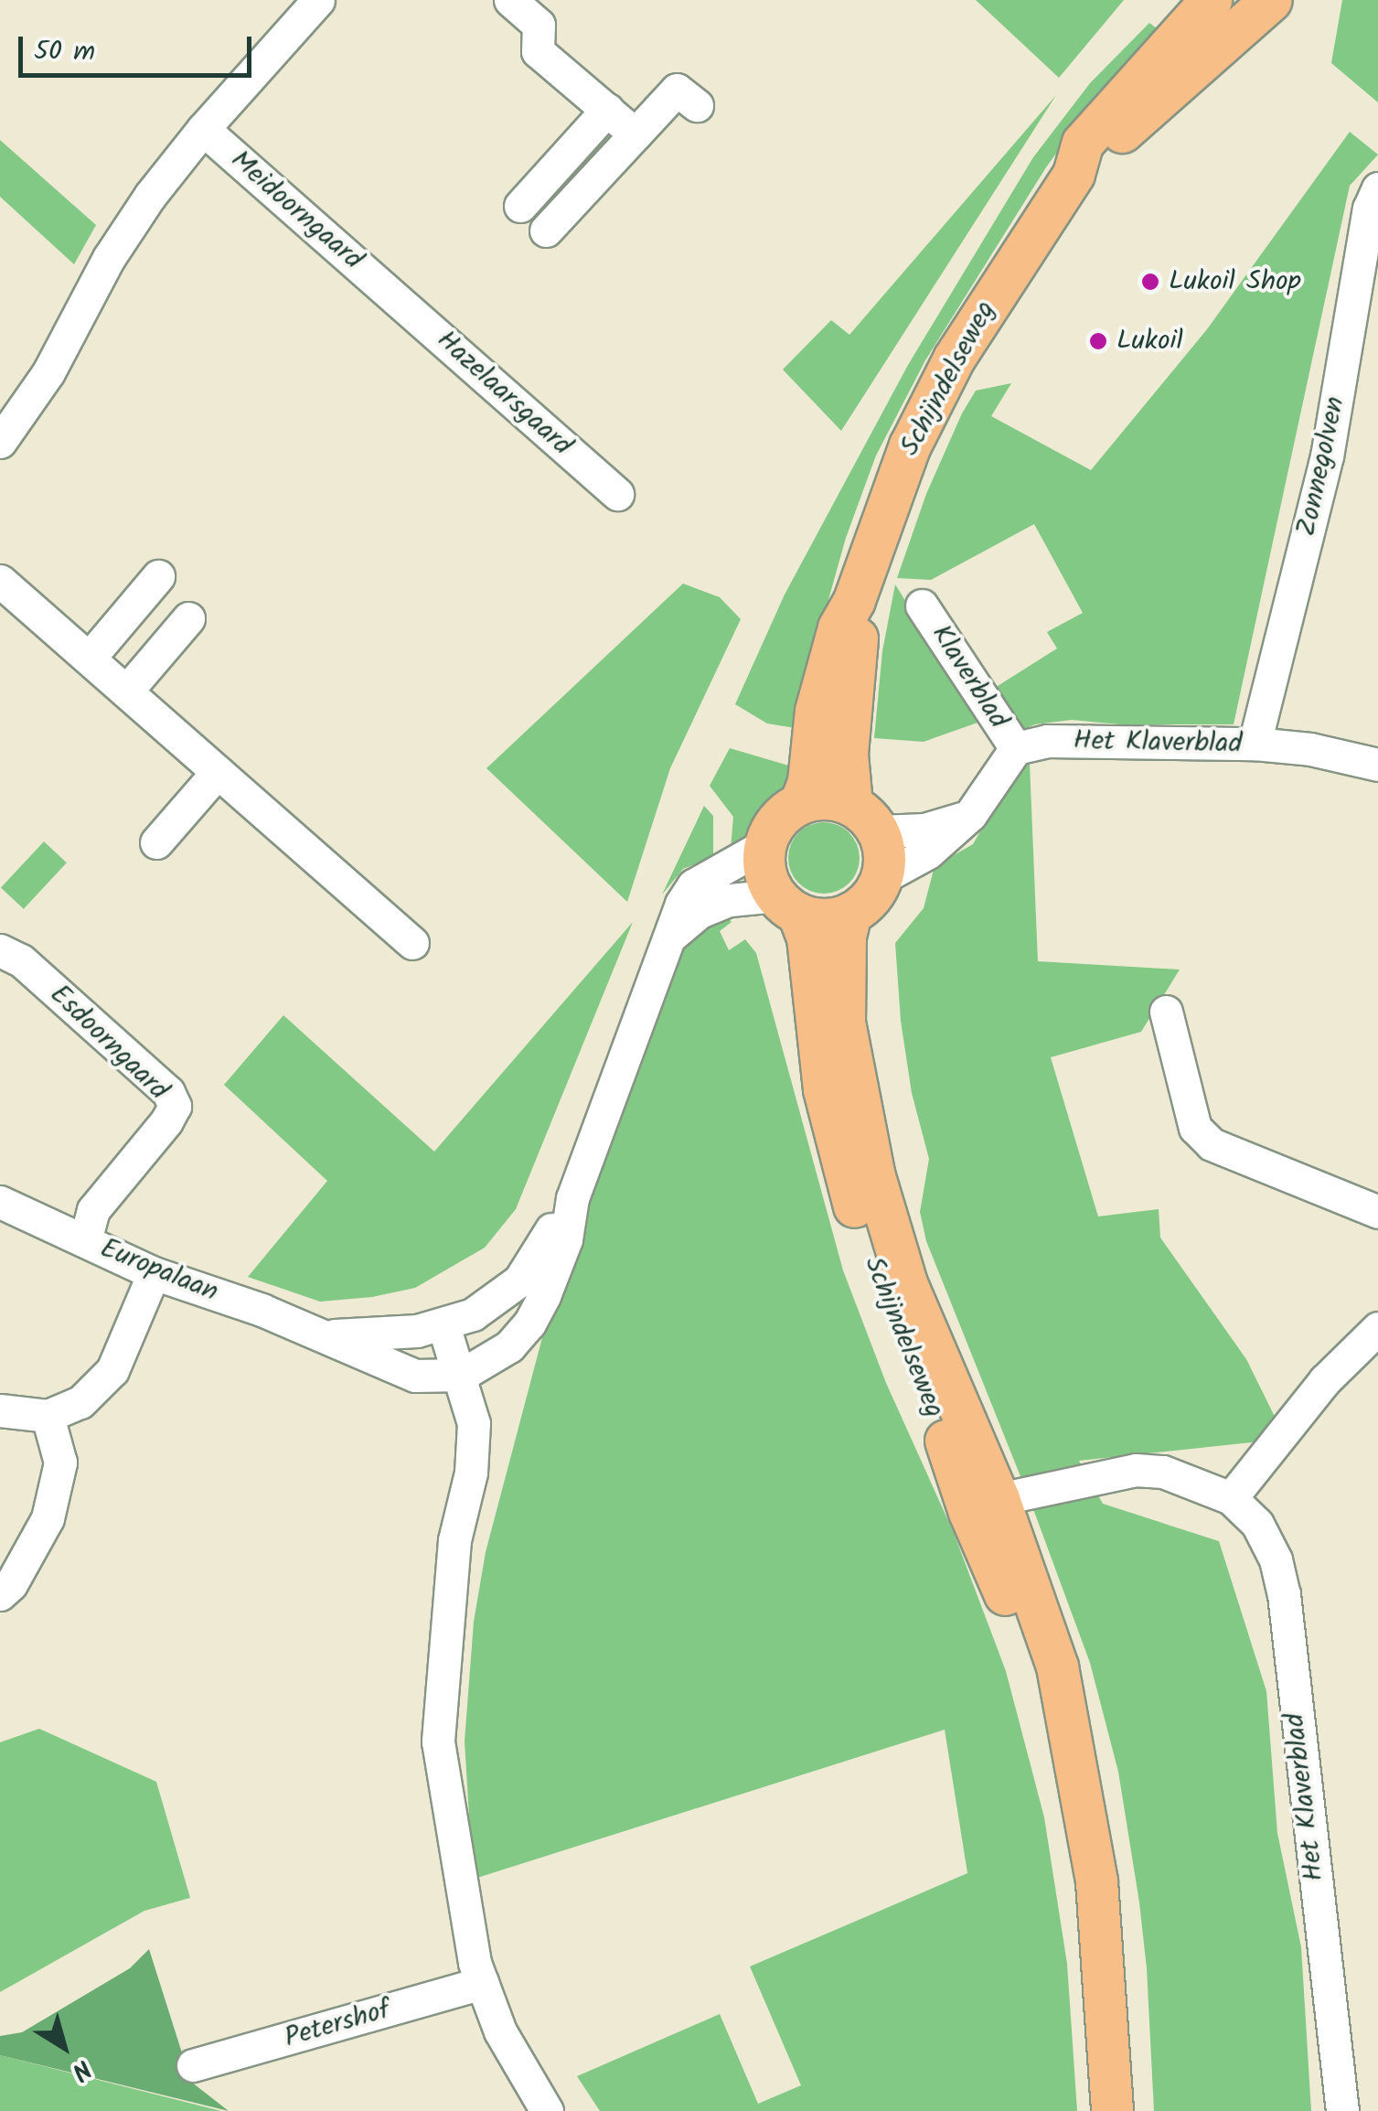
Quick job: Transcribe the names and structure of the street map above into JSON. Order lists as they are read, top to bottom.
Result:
{
  "streets": {
    "main road": ["Schijndelseweg"],
    "street": [
      "Meidoorngaard",
      "Hazelaarsgaard",
      "Zonnegolven",
      "Klaverblad",
      "Het Klaverblad",
      "Esdoorngaard",
      "Europalaan",
      "Petershof"
    ]
  },
  "crossings": [
    ["Meidoorngaard", "Hazelaarsgaard"],
    ["Schijndelseweg", "Het Klaverblad"],
    ["Zonnegolven", "Het Klaverblad"],
    ["Klaverblad", "Het Klaverblad"],
    ["Esdoorngaard", "Europalaan"]
  ],
  "places": ["Lukoil Shop", "Lukoil"],
  "scale_bar": "50 m",
  "north": "bottom right"
}
